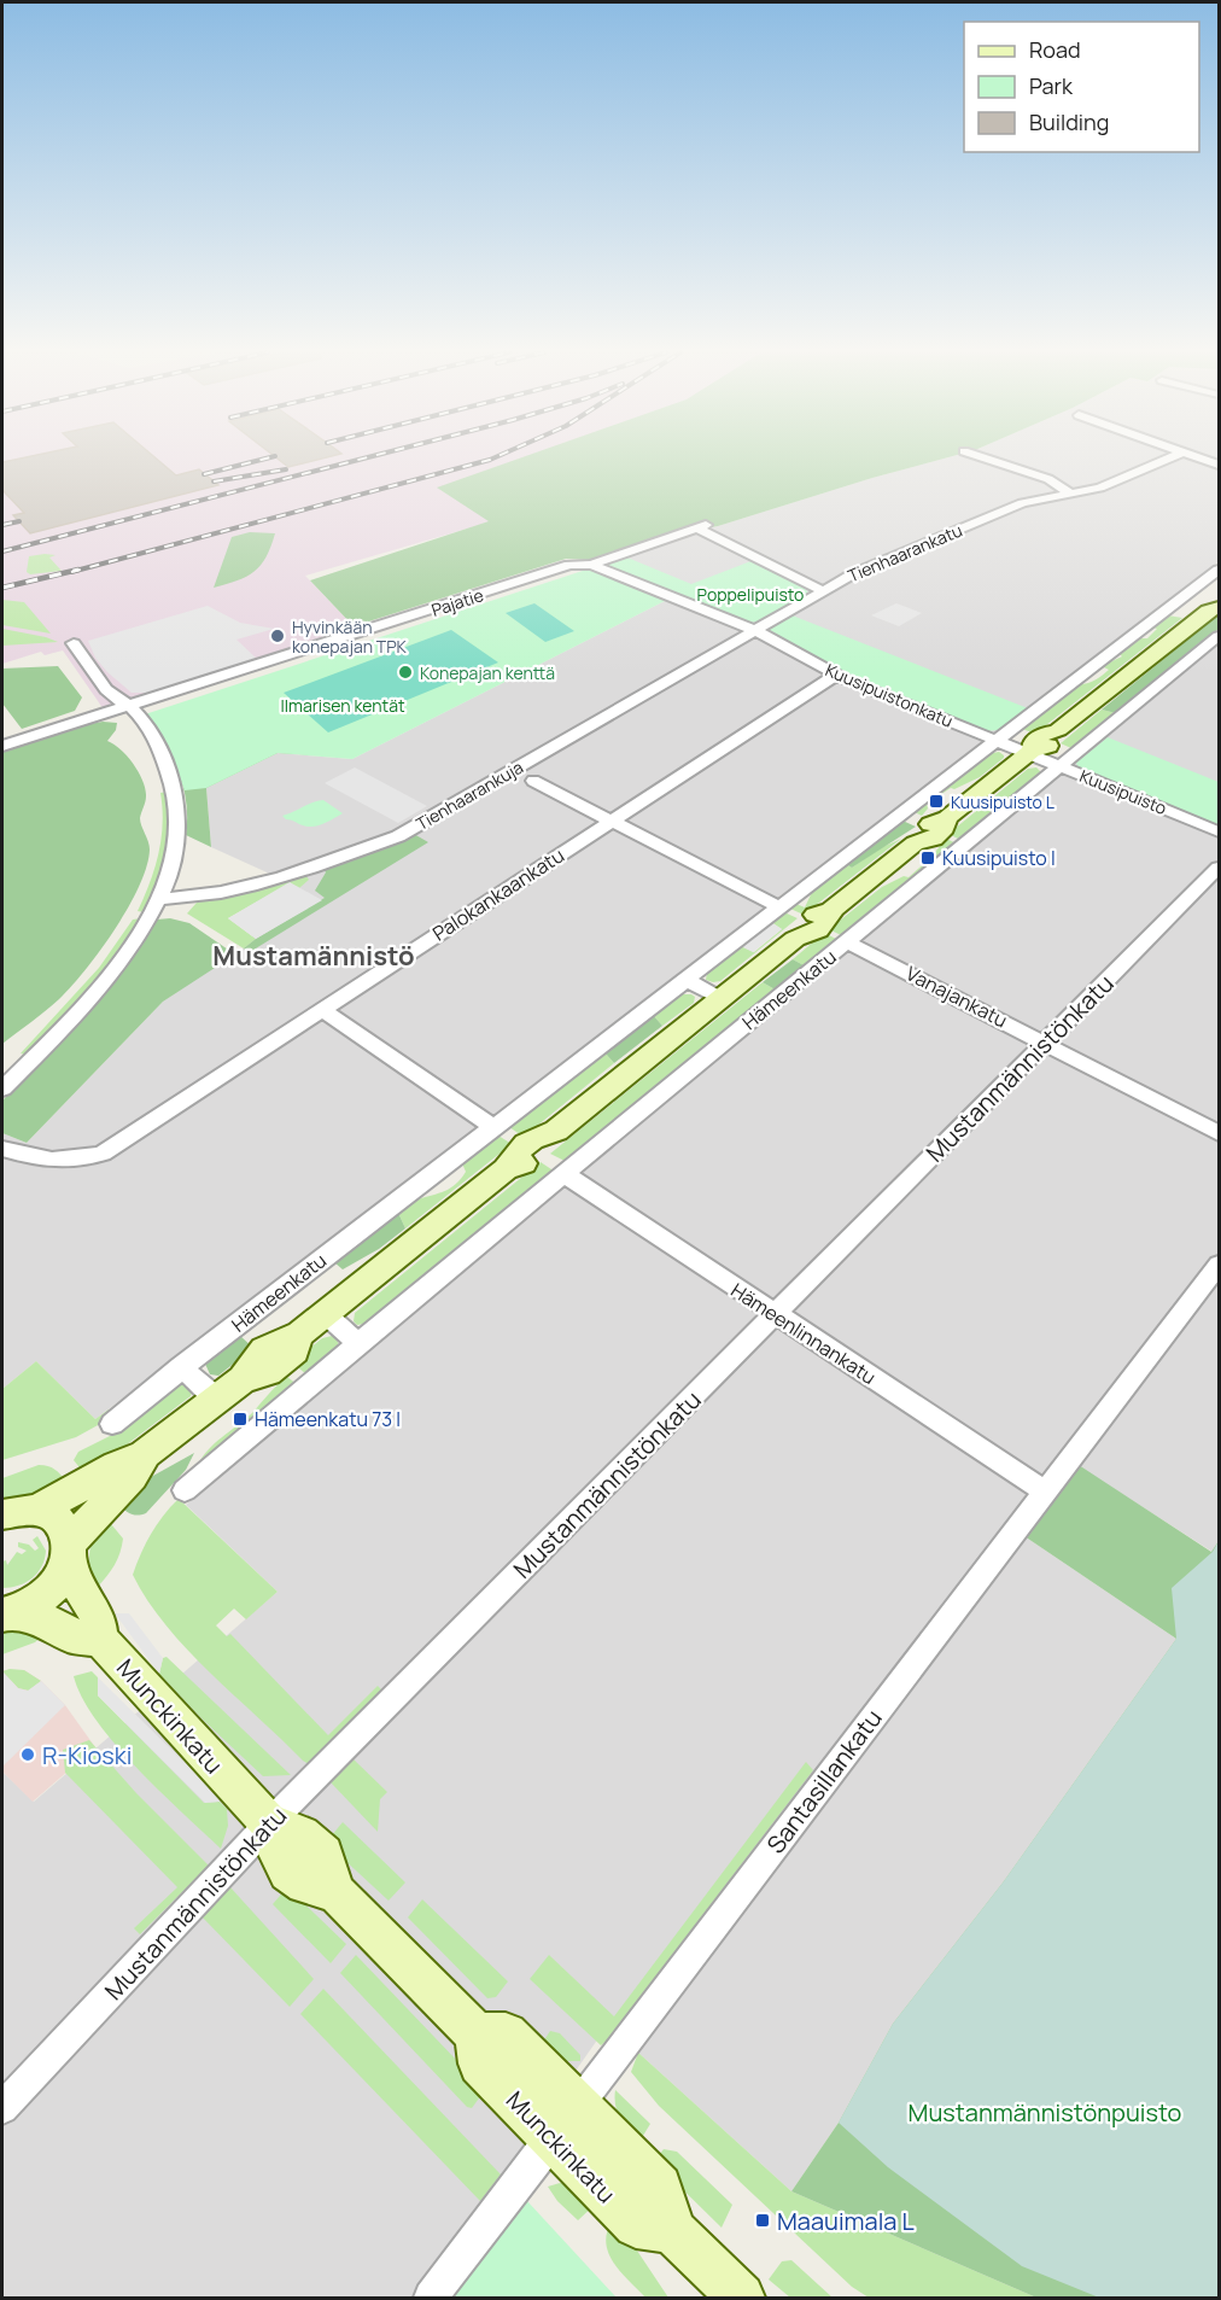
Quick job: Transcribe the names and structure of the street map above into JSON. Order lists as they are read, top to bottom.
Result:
{
  "streets": {
    "main road": ["Hämeenkatu", "Munckinkatu"],
    "street": [
      "Tienhaarankatu",
      "Pajatie",
      "Kuusipuistonkatu",
      "Kuusipuisto",
      "Tienhaarankuja",
      "Palokankaankatu",
      "Vanajankatu",
      "Mustanmännistönkatu",
      "Hämeenlinnankatu",
      "Santasillankatu"
    ]
  },
  "crossings": [
    ["Tienhaarankatu", "Pajatie"],
    ["Tienhaarankatu", "Kuusipuistonkatu"],
    ["Tienhaarankatu", "Tienhaarankuja"],
    ["Kuusipuistonkatu", "Kuusipuisto"],
    ["Kuusipuistonkatu", "Tienhaarankuja"],
    ["Kuusipuistonkatu", "Palokankaankatu"],
    ["Kuusipuistonkatu", "Hämeenkatu"],
    ["Kuusipuisto", "Hämeenkatu"],
    ["Hämeenkatu", "Vanajankatu"],
    ["Hämeenkatu", "Hämeenlinnankatu"],
    ["Hämeenkatu", "Munckinkatu"],
    ["Vanajankatu", "Mustanmännistönkatu"],
    ["Mustanmännistönkatu", "Hämeenlinnankatu"],
    ["Mustanmännistönkatu", "Munckinkatu"],
    ["Hämeenlinnankatu", "Santasillankatu"],
    ["Munckinkatu", "Santasillankatu"]
  ],
  "districts": ["Mustamännistö"],
  "parks": ["Poppelipuisto", "Ilmarisen kentät", "Mustanmännistönpuisto"],
  "places": {
    "other": ["Hyvinkään konepajan TPK", "Konepajan kenttä", "R-Kioski"],
    "transit": [
      "Kuusipuisto L",
      "Kuusipuisto I",
      "Hämeenkatu 73 I",
      "Maauimala L"
    ]
  },
  "legend": ["Road", "Park", "Building"]
}
